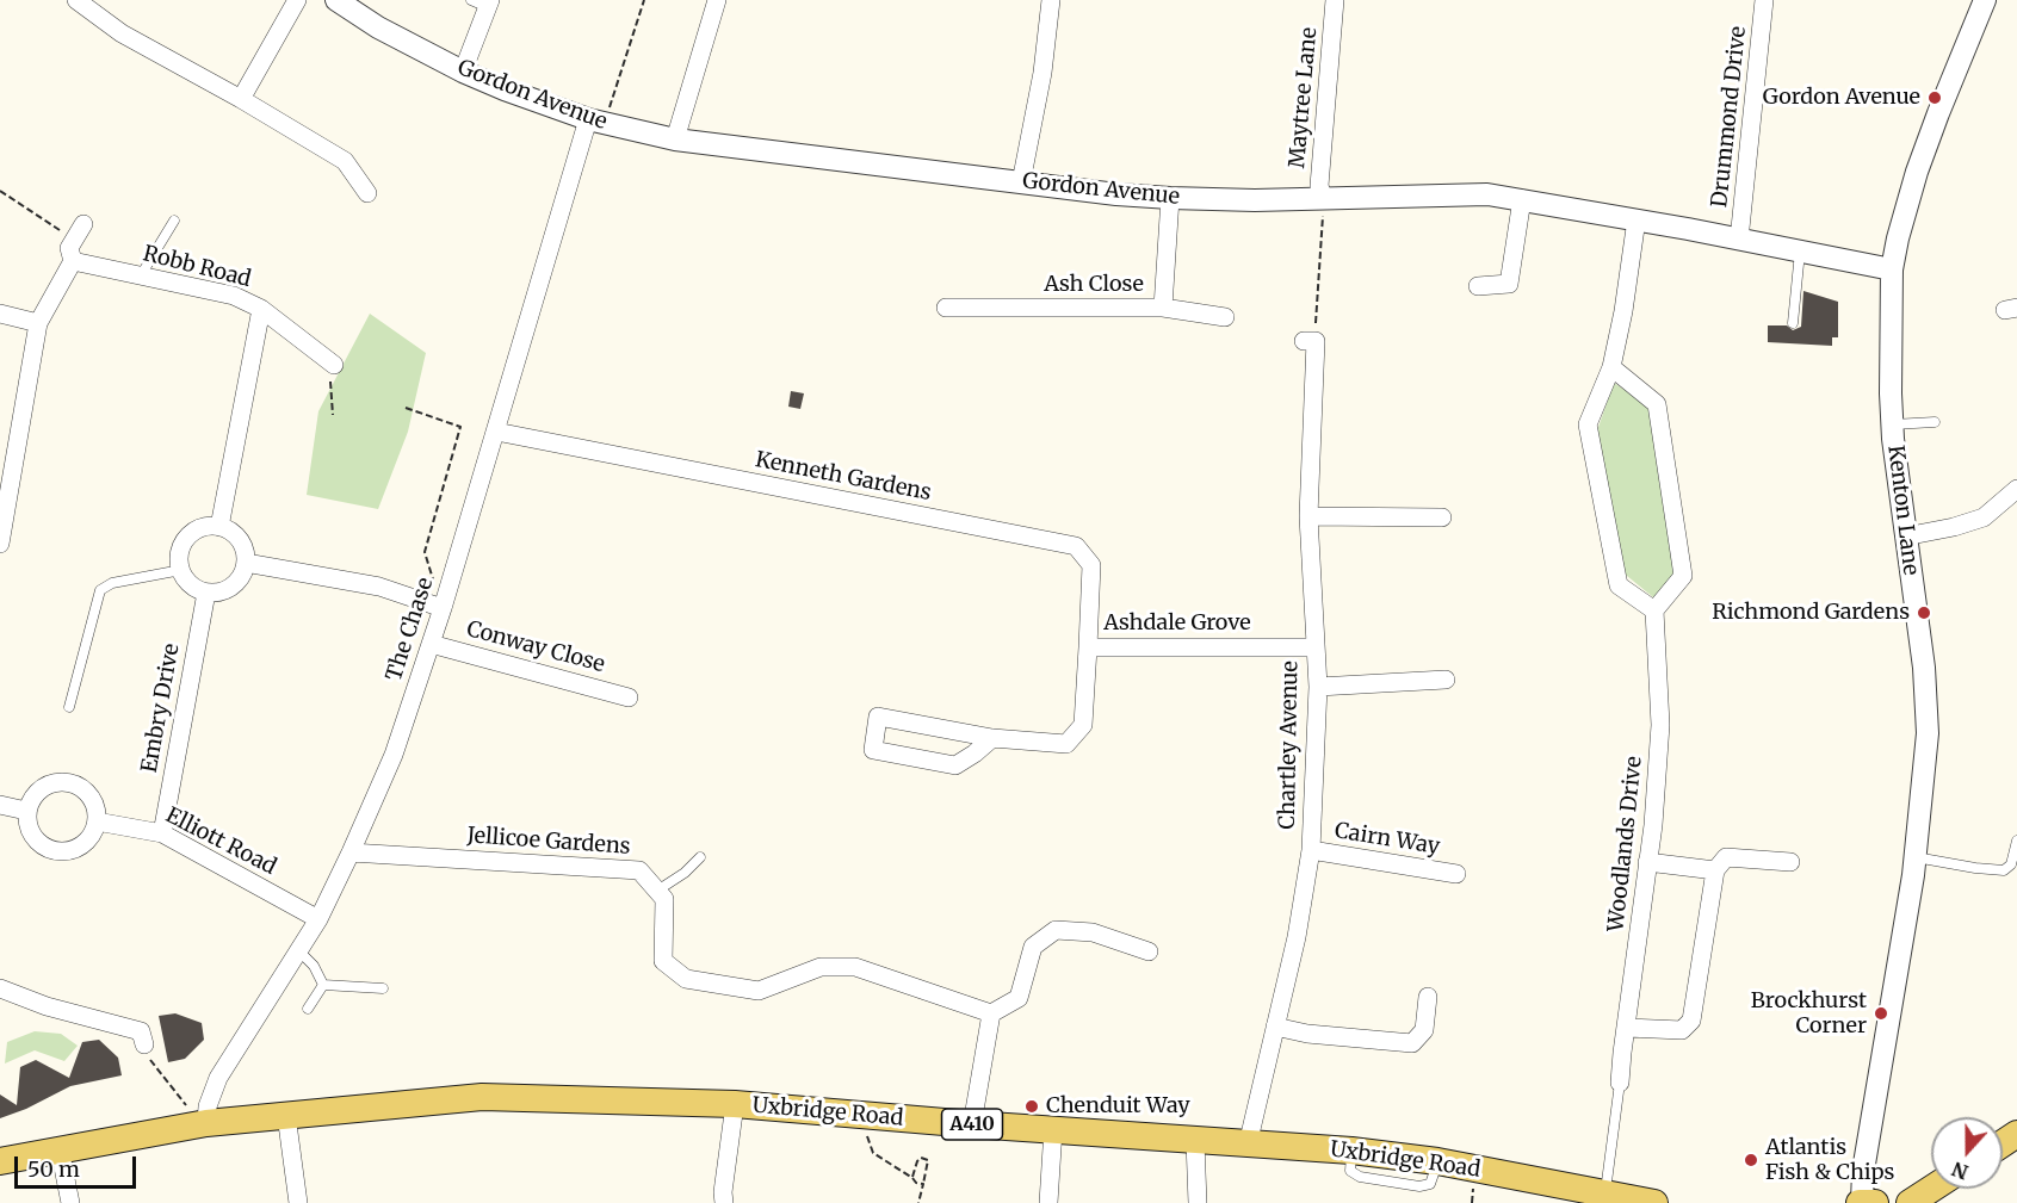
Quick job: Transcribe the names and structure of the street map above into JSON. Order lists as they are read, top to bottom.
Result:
{
  "streets": {
    "main road": ["Uxbridge Road", "A410"],
    "street": [
      "Gordon Avenue",
      "Maytree Lane",
      "Drummond Drive",
      "Robb Road",
      "Ash Close",
      "Kenneth Gardens",
      "Kenton Lane",
      "Ashdale Grove",
      "The Chase",
      "Conway Close",
      "Embry Drive",
      "Chartley Avenue",
      "Cairn Way",
      "Elliott Road",
      "Jellicoe Gardens",
      "Woodlands Drive"
    ]
  },
  "crossings": [
    ["Gordon Avenue", "Maytree Lane"],
    ["Gordon Avenue", "Drummond Drive"],
    ["Gordon Avenue", "Ash Close"],
    ["Gordon Avenue", "Kenton Lane"],
    ["Gordon Avenue", "The Chase"],
    ["Kenneth Gardens", "Ashdale Grove"],
    ["Kenneth Gardens", "The Chase"],
    ["Ashdale Grove", "Chartley Avenue"],
    ["The Chase", "Conway Close"],
    ["The Chase", "Elliott Road"],
    ["The Chase", "Jellicoe Gardens"],
    ["The Chase", "Uxbridge Road"],
    ["Embry Drive", "Elliott Road"],
    ["Chartley Avenue", "Cairn Way"],
    ["Chartley Avenue", "Uxbridge Road"]
  ],
  "places": [
    "Gordon Avenue",
    "Richmond Gardens",
    "Brockhurst Corner",
    "Chenduit Way",
    "Atlantis Fish & Chips"
  ],
  "scale_bar": "50 m",
  "north": "bottom"
}
